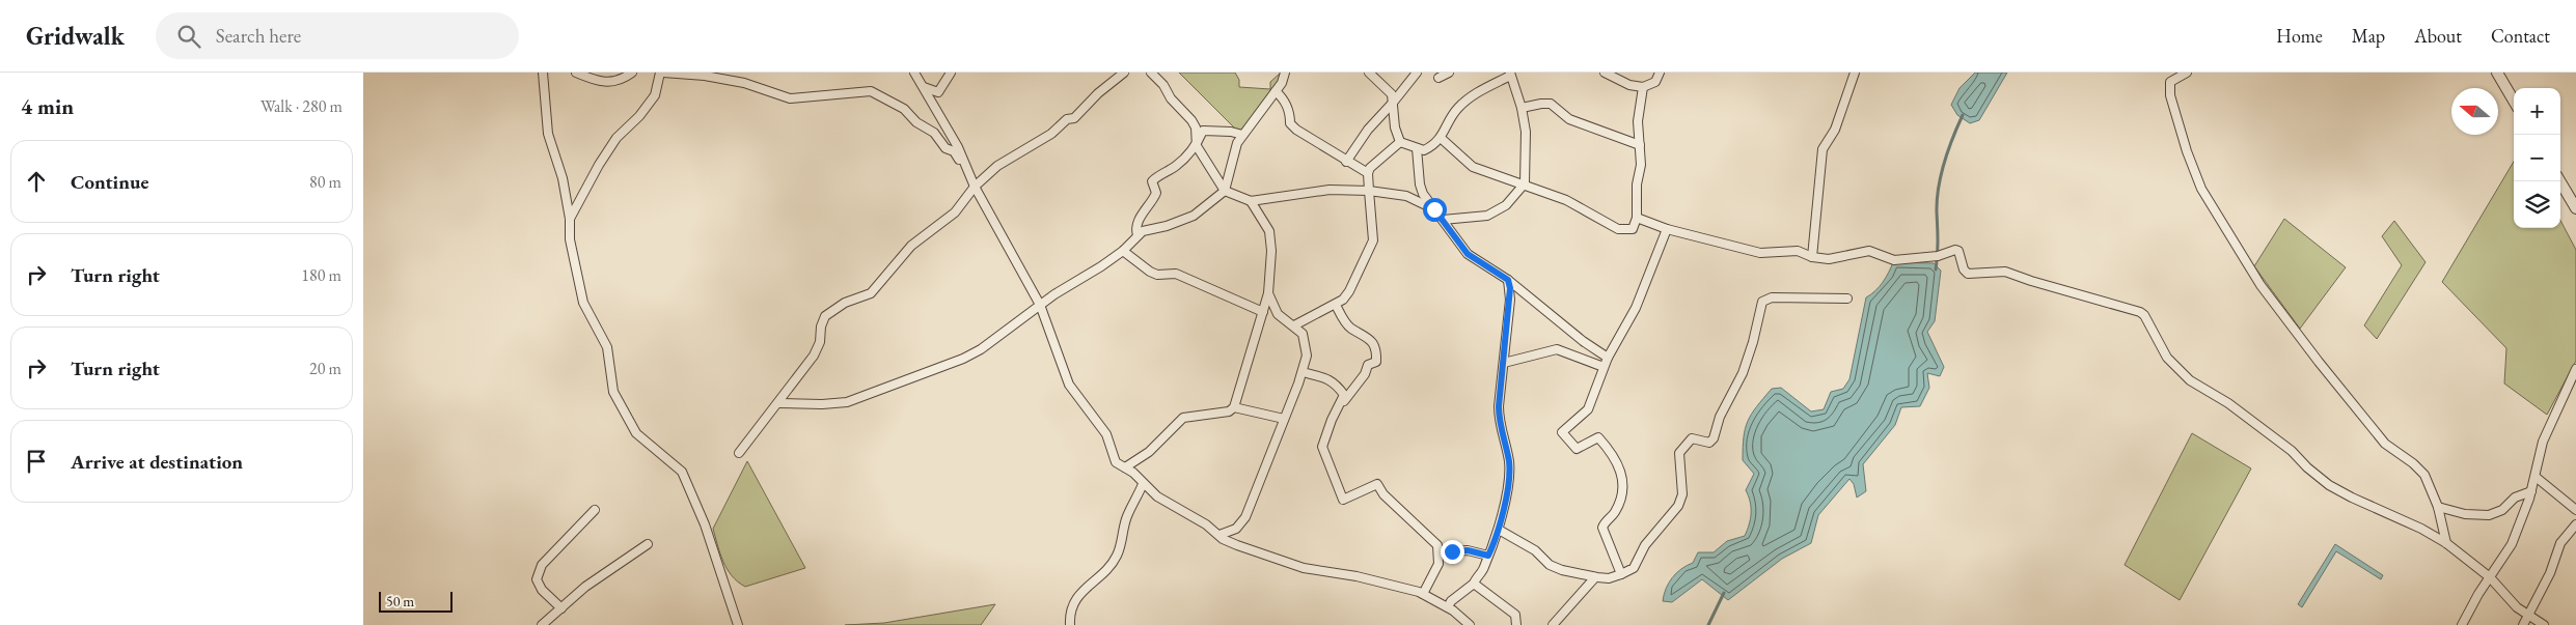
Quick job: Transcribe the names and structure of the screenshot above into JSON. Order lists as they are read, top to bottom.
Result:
{
  "scale_bar": "50 m",
  "north": "left",
  "page": {
    "header": "Gridwalk",
    "search": "Search here",
    "nav": [
      "Home",
      "Map",
      "About",
      "Contact"
    ],
    "heading": ["4 min", "Walk · 280 m"],
    "map_buttons": ["+", "−"],
    "list": [
      ["Continue", "80 m"],
      ["Turn right", "180 m"],
      ["Turn right", "20 m"],
      "Arrive at destination"
    ],
    "scale": "50 m"
  }
}
